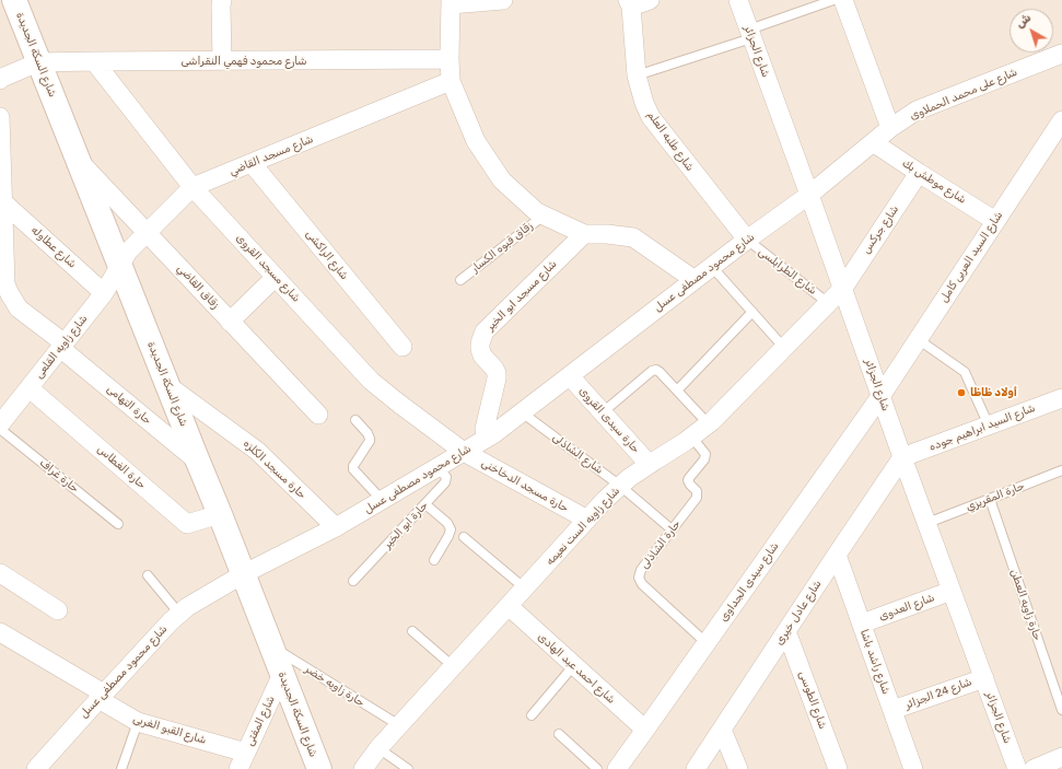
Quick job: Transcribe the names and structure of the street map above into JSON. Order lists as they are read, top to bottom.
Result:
{
  "streets": {
    "street": [
      "شارع الجزائر",
      "شارع السكة الجديدة",
      "شارع محمود فهمي النقراشى",
      "شارع على محمد الحملاوى",
      "شارع طلبه العلم",
      "شارع مسجد القاضي",
      "شارع موطش بك",
      "شارع جركس",
      "شارع عطاوله",
      "شارع الراكشى",
      "شارع السيد العربى كامل",
      "شارع مسجد القروى",
      "شارع محمود مصطفى عسل",
      "زقاق القاضي",
      "شارع مسجد ابو الخير",
      "شارع زاويه القلعى",
      "حارة التهامى",
      "حارة سيدى القروى",
      "شارع السيد ابراهيم جوده",
      "حارة الغطاس",
      "حارة مسجد الكلزه",
      "حارة مسجد الدخاخنى",
      "شارع زاويه الست نعيمه",
      "شارع سيدى الجداوى",
      "شارع العدوى",
      "شارع عادل خيرى",
      "شارع راشد باشا",
      "شارع احمد عبد الهادى",
      "شارع 24 الجزائر",
      "شارع الطوسى",
      "شارع المفتى",
      "شارع القبو الغربى"
    ],
    "lane": [
      "زقاق قبوه الكسار",
      "شارع الطرابلسى",
      "شارع الشاذلى",
      "حارة غراف",
      "حارة المقريزي",
      "حارة ابو الخير",
      "حارة الشاذلى",
      "حارة زاويه العطن",
      "حارة زاويه خضر"
    ]
  },
  "crossings": [
    ["شارع الجزائر", "شارع على محمد الحملاوى"],
    ["شارع الجزائر", "شارع جركس"],
    ["شارع الجزائر", "شارع السيد العربى كامل"],
    ["شارع الجزائر", "شارع محمود مصطفى عسل"],
    ["شارع الجزائر", "شارع السيد ابراهيم جوده"],
    ["شارع الجزائر", "حارة المقريزي"],
    ["شارع الجزائر", "شارع زاويه الست نعيمه"],
    ["شارع الجزائر", "شارع سيدى الجداوى"],
    ["شارع الجزائر", "شارع العدوى"],
    ["شارع الجزائر", "شارع عادل خيرى"],
    ["شارع الجزائر", "شارع 24 الجزائر"],
    ["شارع السكة الجديدة", "شارع محمود فهمي النقراشى"],
    ["شارع السكة الجديدة", "شارع مسجد القاضي"],
    ["شارع السكة الجديدة", "شارع محمود مصطفى عسل"],
    ["شارع السكة الجديدة", "زقاق القاضي"],
    ["شارع السكة الجديدة", "شارع زاويه القلعى"],
    ["شارع السكة الجديدة", "حارة التهامى"],
    ["شارع السكة الجديدة", "حارة الغطاس"],
    ["شارع السكة الجديدة", "حارة مسجد الكلزه"],
    ["شارع السكة الجديدة", "حارة زاويه خضر"],
    ["شارع السكة الجديدة", "شارع المفتى"],
    ["شارع محمود فهمي النقراشى", "شارع مسجد القروى"],
    ["شارع على محمد الحملاوى", "شارع موطش بك"],
    ["شارع على محمد الحملاوى", "شارع محمود مصطفى عسل"],
    ["شارع طلبه العلم", "شارع الطرابلسى"],
    ["شارع طلبه العلم", "شارع محمود مصطفى عسل"],
    ["شارع مسجد القاضي", "شارع الراكشى"],
    ["شارع مسجد القاضي", "شارع مسجد القروى"],
    ["شارع مسجد القاضي", "زقاق القاضي"],
    ["شارع مسجد القاضي", "شارع زاويه القلعى"],
    ["شارع موطش بك", "شارع جركس"],
    ["شارع موطش بك", "شارع السيد العربى كامل"],
    ["شارع جركس", "شارع زاويه الست نعيمه"],
    ["شارع عطاوله", "شارع زاويه القلعى"],
    ["شارع السيد العربى كامل", "شارع سيدى الجداوى"],
    ["شارع مسجد القروى", "شارع محمود مصطفى عسل"],
    ["شارع مسجد القروى", "حارة مسجد الدخاخنى"],
    ["شارع الطرابلسى", "شارع محمود مصطفى عسل"],
    ["شارع الطرابلسى", "شارع زاويه الست نعيمه"],
    ["شارع محمود مصطفى عسل", "شارع مسجد ابو الخير"],
    ["شارع محمود مصطفى عسل", "حارة سيدى القروى"],
    ["شارع محمود مصطفى عسل", "شارع الشاذلى"],
    ["شارع محمود مصطفى عسل", "حارة مسجد الكلزه"],
    ["شارع محمود مصطفى عسل", "حارة مسجد الدخاخنى"],
    ["شارع محمود مصطفى عسل", "حارة ابو الخير"],
    ["شارع محمود مصطفى عسل", "شارع القبو الغربى"],
    ["شارع زاويه القلعى", "حارة التهامى"],
    ["شارع زاويه القلعى", "حارة الغطاس"],
    ["حارة سيدى القروى", "شارع زاويه الست نعيمه"],
    ["شارع السيد ابراهيم جوده", "شارع عادل خيرى"],
    ["شارع الشاذلى", "شارع زاويه الست نعيمه"],
    ["شارع الشاذلى", "حارة الشاذلى"],
    ["حارة مسجد الدخاخنى", "شارع زاويه الست نعيمه"],
    ["حارة المقريزي", "حارة زاويه العطن"],
    ["شارع زاويه الست نعيمه", "حارة الشاذلى"],
    ["شارع زاويه الست نعيمه", "شارع احمد عبد الهادى"],
    ["شارع زاويه الست نعيمه", "حارة زاويه خضر"],
    ["حارة الشاذلى", "شارع سيدى الجداوى"],
    ["شارع سيدى الجداوى", "شارع احمد عبد الهادى"],
    ["شارع العدوى", "شارع راشد باشا"],
    ["شارع عادل خيرى", "شارع راشد باشا"],
    ["شارع عادل خيرى", "شارع الطوسى"],
    ["شارع راشد باشا", "شارع 24 الجزائر"],
    ["شارع المفتى", "شارع القبو الغربى"]
  ],
  "places": ["أولاد ظاظا"],
  "north": "top left"
}
